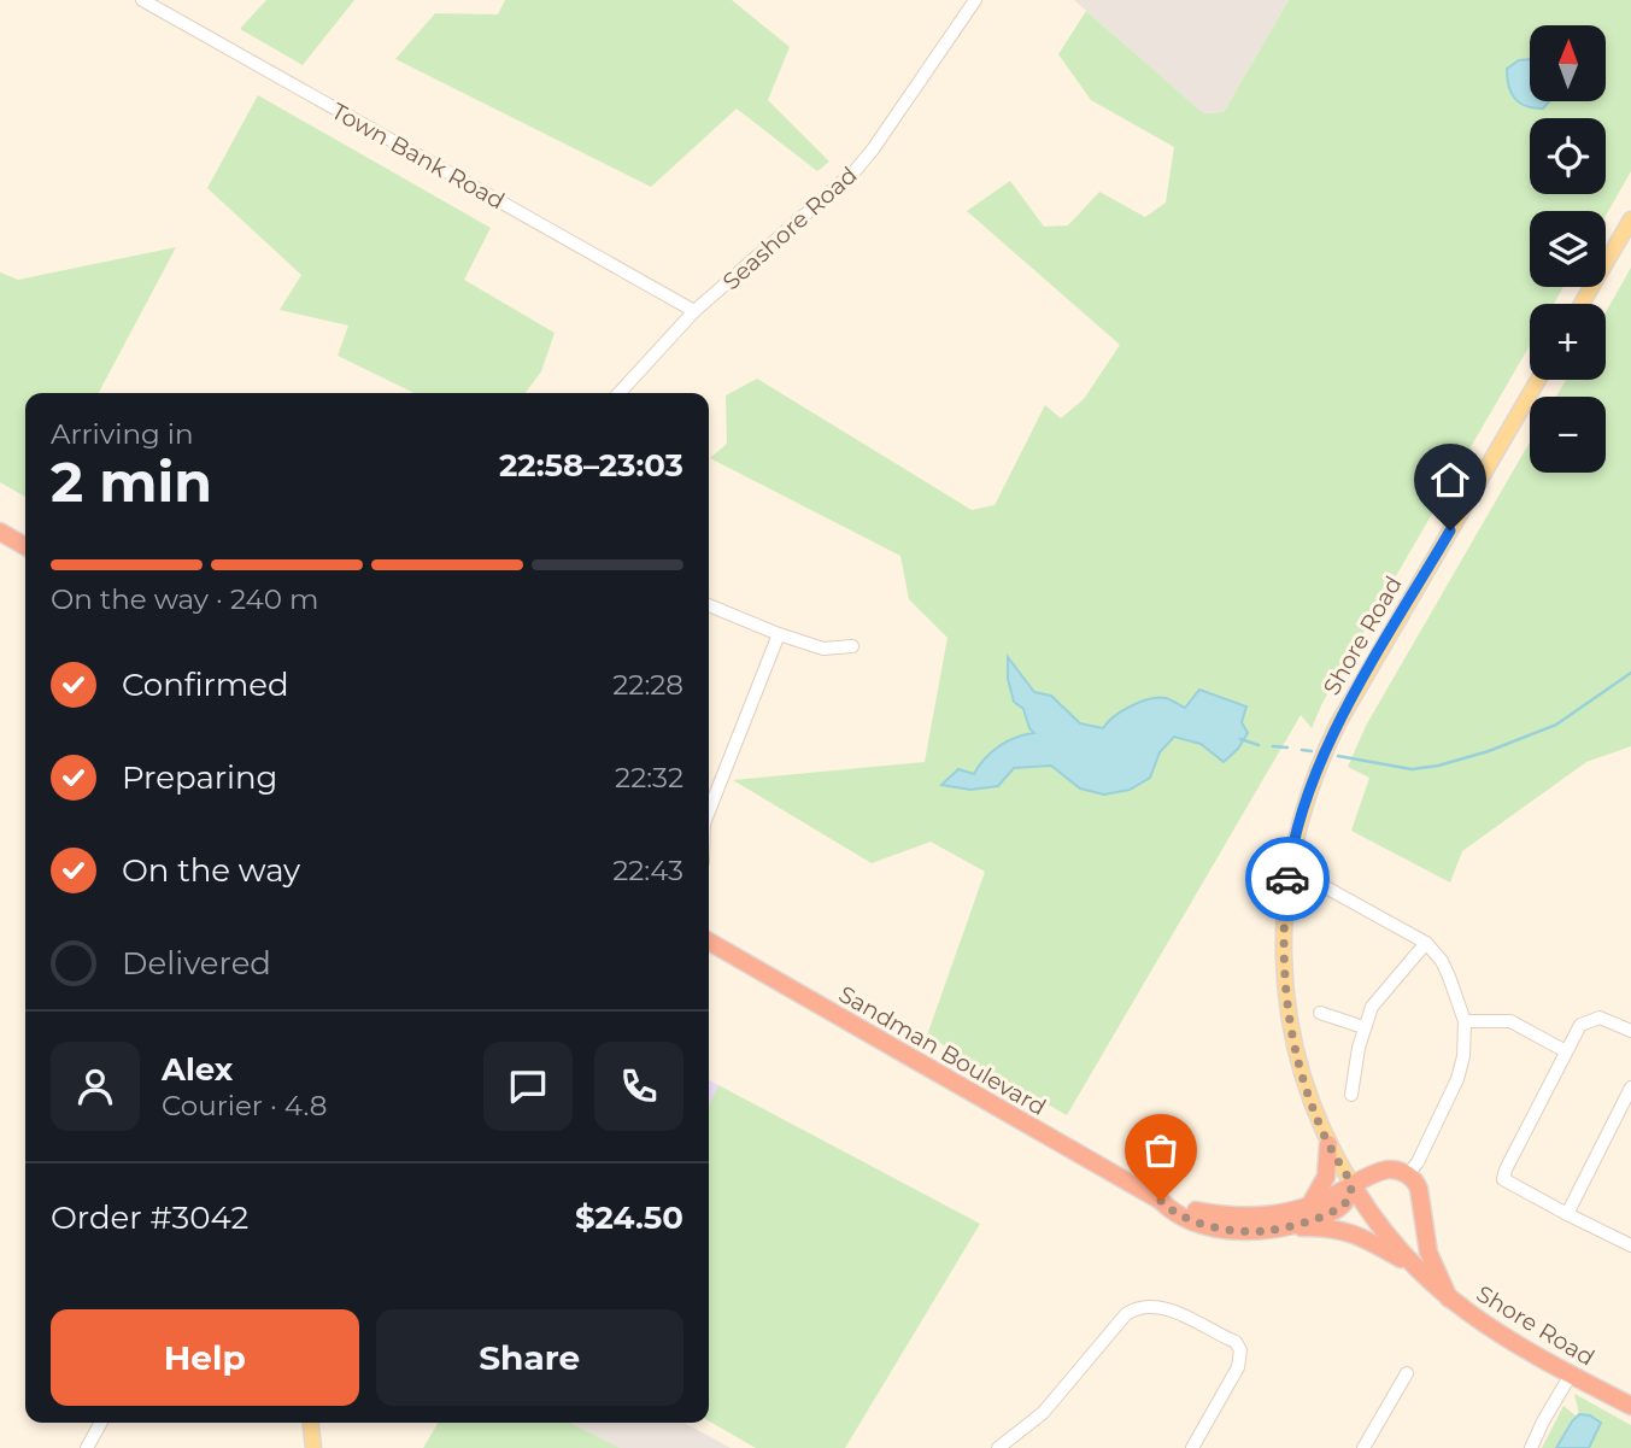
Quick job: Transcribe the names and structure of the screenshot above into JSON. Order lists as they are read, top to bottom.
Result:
{
  "streets": {
    "highway": ["Shore Road", "Sandman Boulevard"],
    "street": ["Town Bank Road", "Seashore Road"]
  },
  "crossings": [
    ["Town Bank Road", "Seashore Road"],
    ["Shore Road", "Sandman Boulevard"]
  ],
  "north": "top",
  "page": {
    "map_buttons": ["+", "−"],
    "heading": ["2 min", "Arriving in", "22:58–23:03"],
    "panel": [
      "Alex",
      "Courier · 4.8",
      "Order #3042",
      "$24.50"
    ],
    "bar": "On the way · 240 m",
    "list": [
      ["Confirmed", "22:28"],
      ["Preparing", "22:32"],
      ["On the way", "22:43"],
      "Delivered"
    ],
    "buttons": ["Help", "Share"]
  }
}
